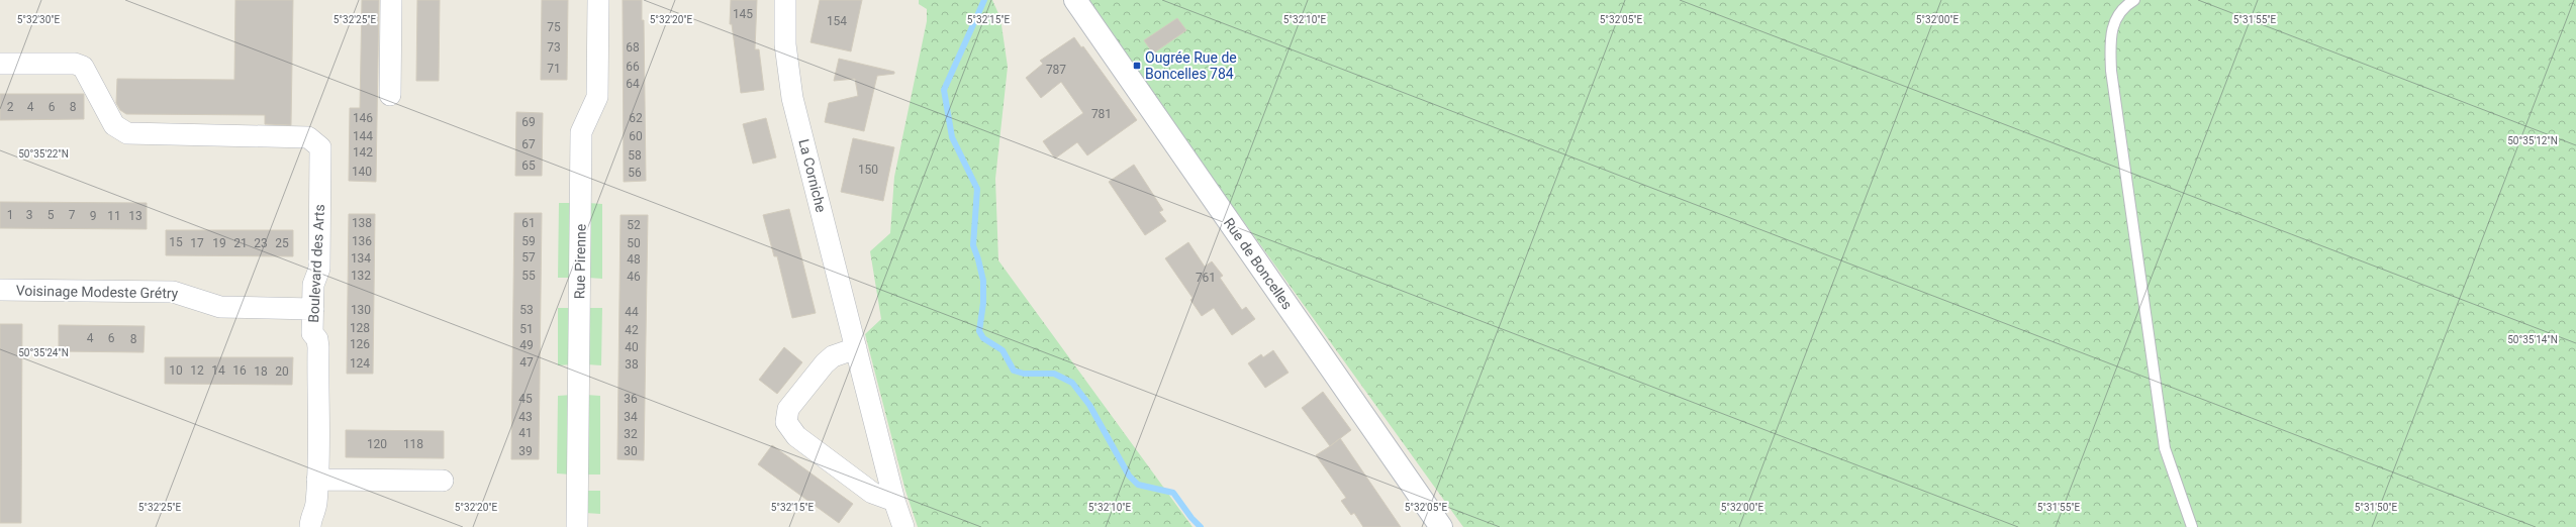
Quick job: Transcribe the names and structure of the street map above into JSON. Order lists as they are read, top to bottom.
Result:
{
  "streets": {
    "main road": ["Rue de Boncelles"],
    "street": [
      "La Corniche",
      "Rue Pirenne",
      "Boulevard des Arts",
      "Voisinage Modeste Grétry"
    ]
  },
  "crossings": [
    ["Boulevard des Arts", "Voisinage Modeste Grétry"]
  ],
  "places": {
    "transit": ["Ougrée Rue de Boncelles 784"]
  },
  "house_numbers": [
    "145",
    "154",
    "75",
    "73",
    "68",
    "66",
    "71",
    "787",
    "64",
    "2",
    "4",
    "6",
    "8",
    "781",
    "146",
    "62",
    "69",
    "144",
    "60",
    "67",
    "142",
    "58",
    "65",
    "150",
    "140",
    "56",
    "1",
    "3",
    "5",
    "7",
    "9",
    "11",
    "13",
    "138",
    "61",
    "52",
    "136",
    "59",
    "15",
    "17",
    "19",
    "21",
    "23",
    "25",
    "50",
    "57",
    "134",
    "48",
    "132",
    "55",
    "46",
    "761",
    "130",
    "53",
    "44",
    "128",
    "51",
    "42",
    "4",
    "6",
    "8",
    "126",
    "49",
    "40",
    "47",
    "124",
    "38",
    "10",
    "12",
    "14",
    "16",
    "18",
    "20",
    "45",
    "36",
    "43",
    "34",
    "41",
    "32",
    "120",
    "118",
    "39",
    "30"
  ],
  "coordinates": [
    "5°32'30\"E",
    "5°32'20\"E",
    "5°32'15\"E",
    "5°32'10\"E",
    "5°32'25\"E",
    "5°32'05\"E",
    "5°32'00\"E",
    "5°31'55\"E",
    "50°35'12\"N",
    "50°35'22\"N",
    "50°35'14\"N",
    "50°35'24\"N",
    "5°31'50\"E"
  ]
}
